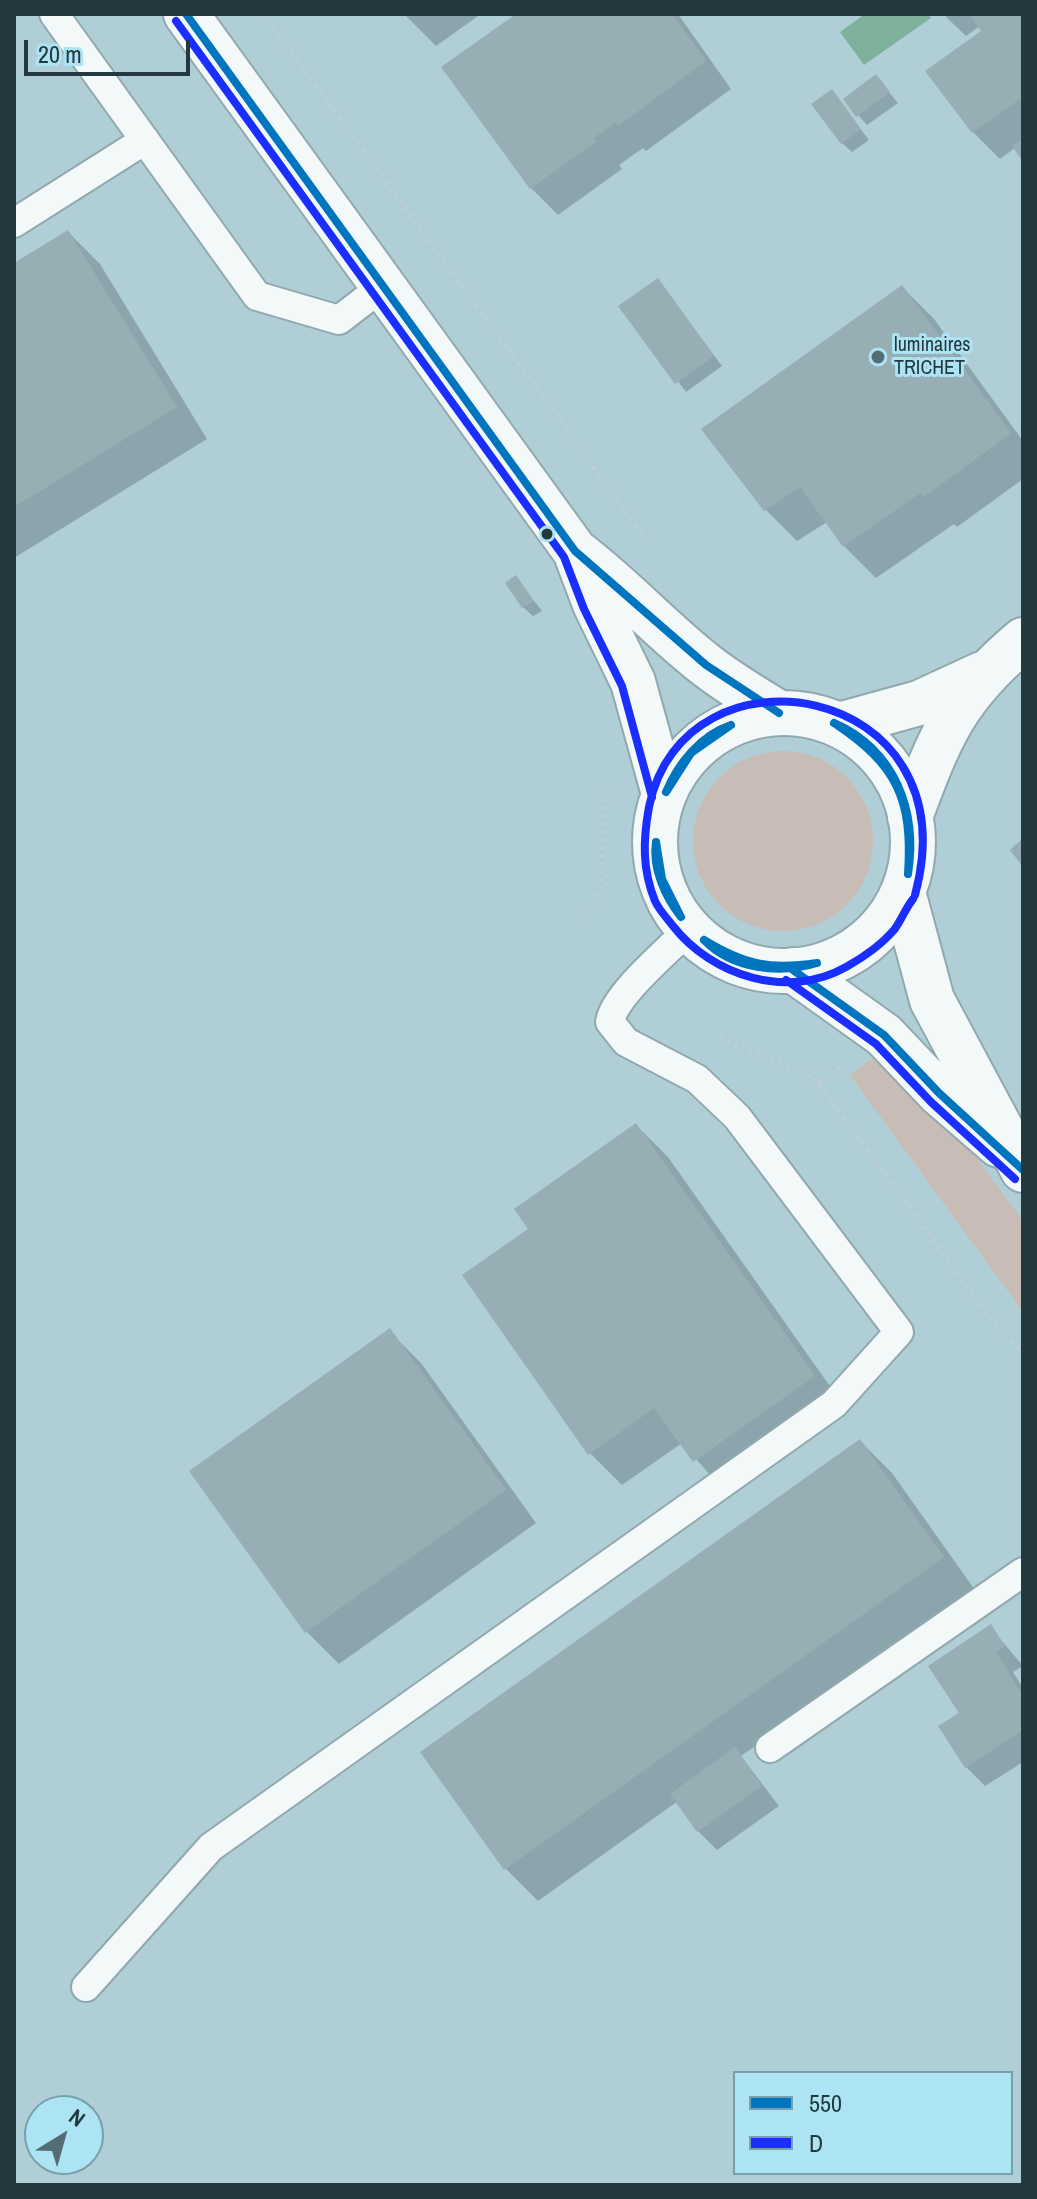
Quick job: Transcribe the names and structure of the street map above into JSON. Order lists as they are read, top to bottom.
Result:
{
  "places": ["luminaires TRICHET"],
  "lines": ["transit line 550", "transit line D"],
  "legend": ["550", "D"],
  "scale_bar": "20 m",
  "north": "top right"
}
